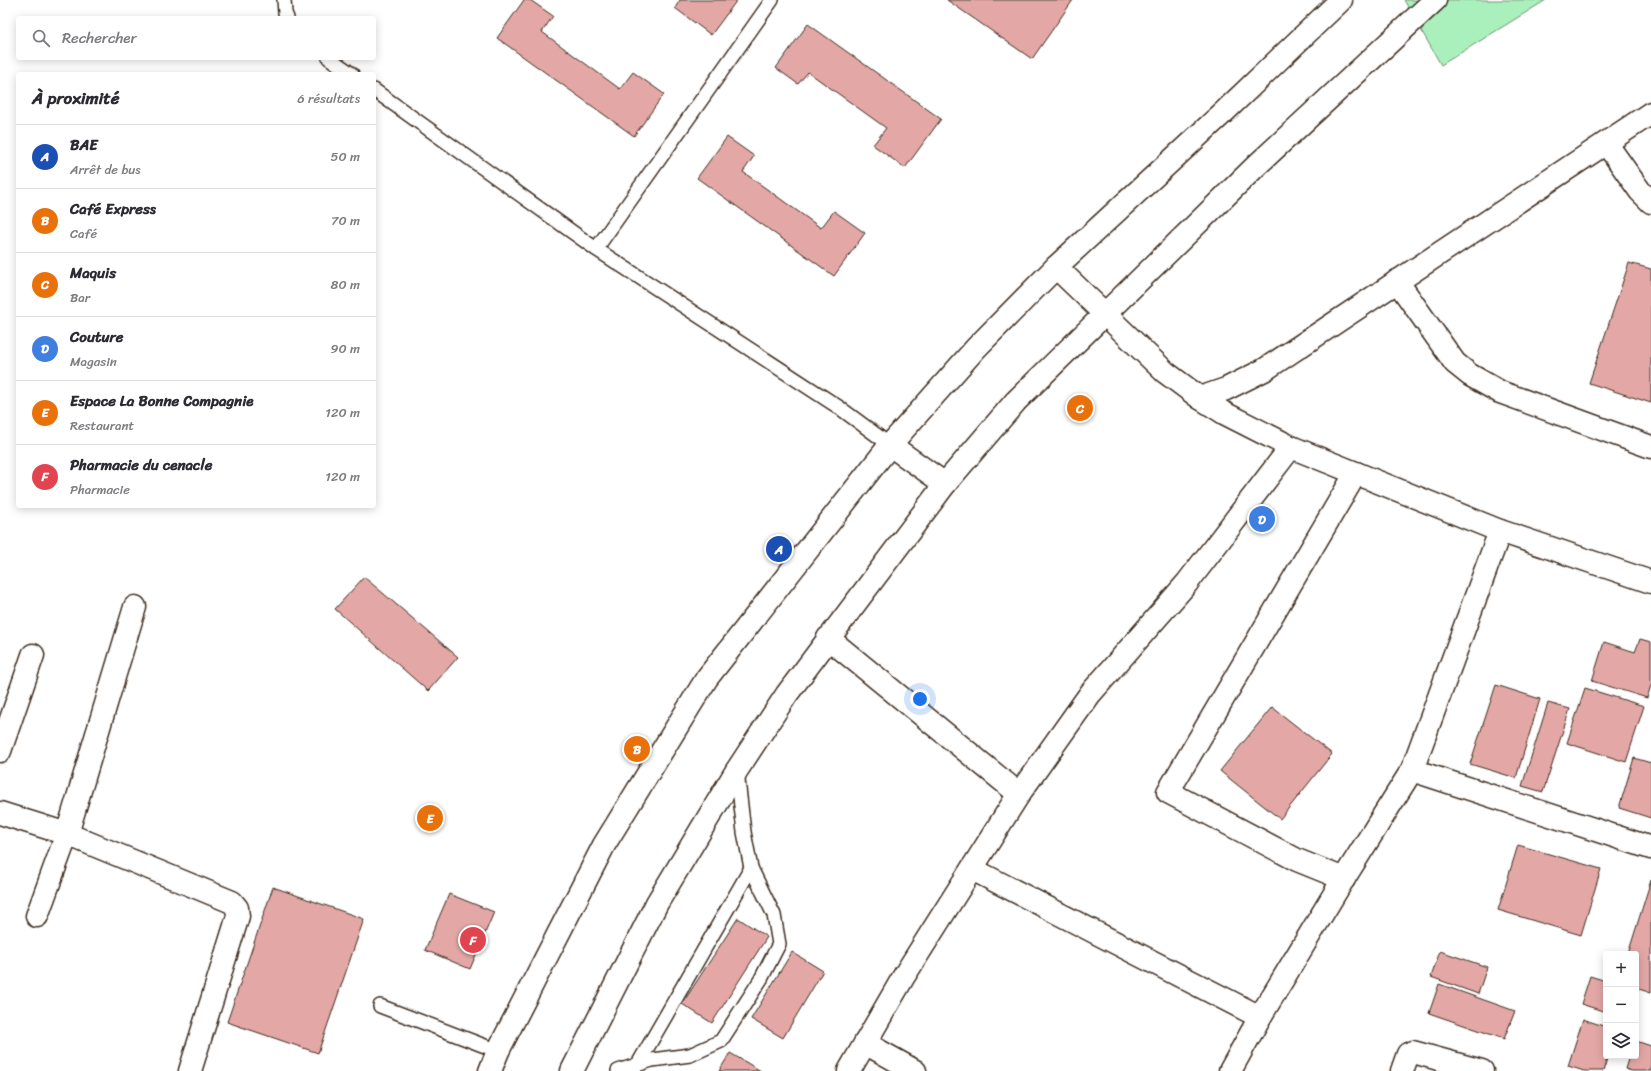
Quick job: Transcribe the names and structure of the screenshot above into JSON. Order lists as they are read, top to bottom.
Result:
{
  "page": {
    "search": "Rechercher",
    "heading": ["À proximité", "6 résultats"],
    "list": [
      {
        "mark": "A",
        "name": "BAE",
        "note": "Arrêt de bus",
        "value": "50 m"
      },
      {
        "mark": "B",
        "name": "Café Express",
        "note": "Café",
        "value": "70 m"
      },
      {
        "mark": "C",
        "name": "Maquis",
        "note": "Bar",
        "value": "80 m"
      },
      {
        "mark": "D",
        "name": "Couture",
        "note": "Magasin",
        "value": "90 m"
      },
      {
        "mark": "E",
        "name": "Espace La Bonne Compagnie",
        "note": "Restaurant",
        "value": "120 m"
      },
      {
        "mark": "F",
        "name": "Pharmacie du cenacle",
        "note": "Pharmacie",
        "value": "120 m"
      }
    ],
    "pins": [
      "C",
      "D",
      "A",
      "B",
      "E",
      "F"
    ],
    "map_buttons": ["+", "−"]
  }
}
